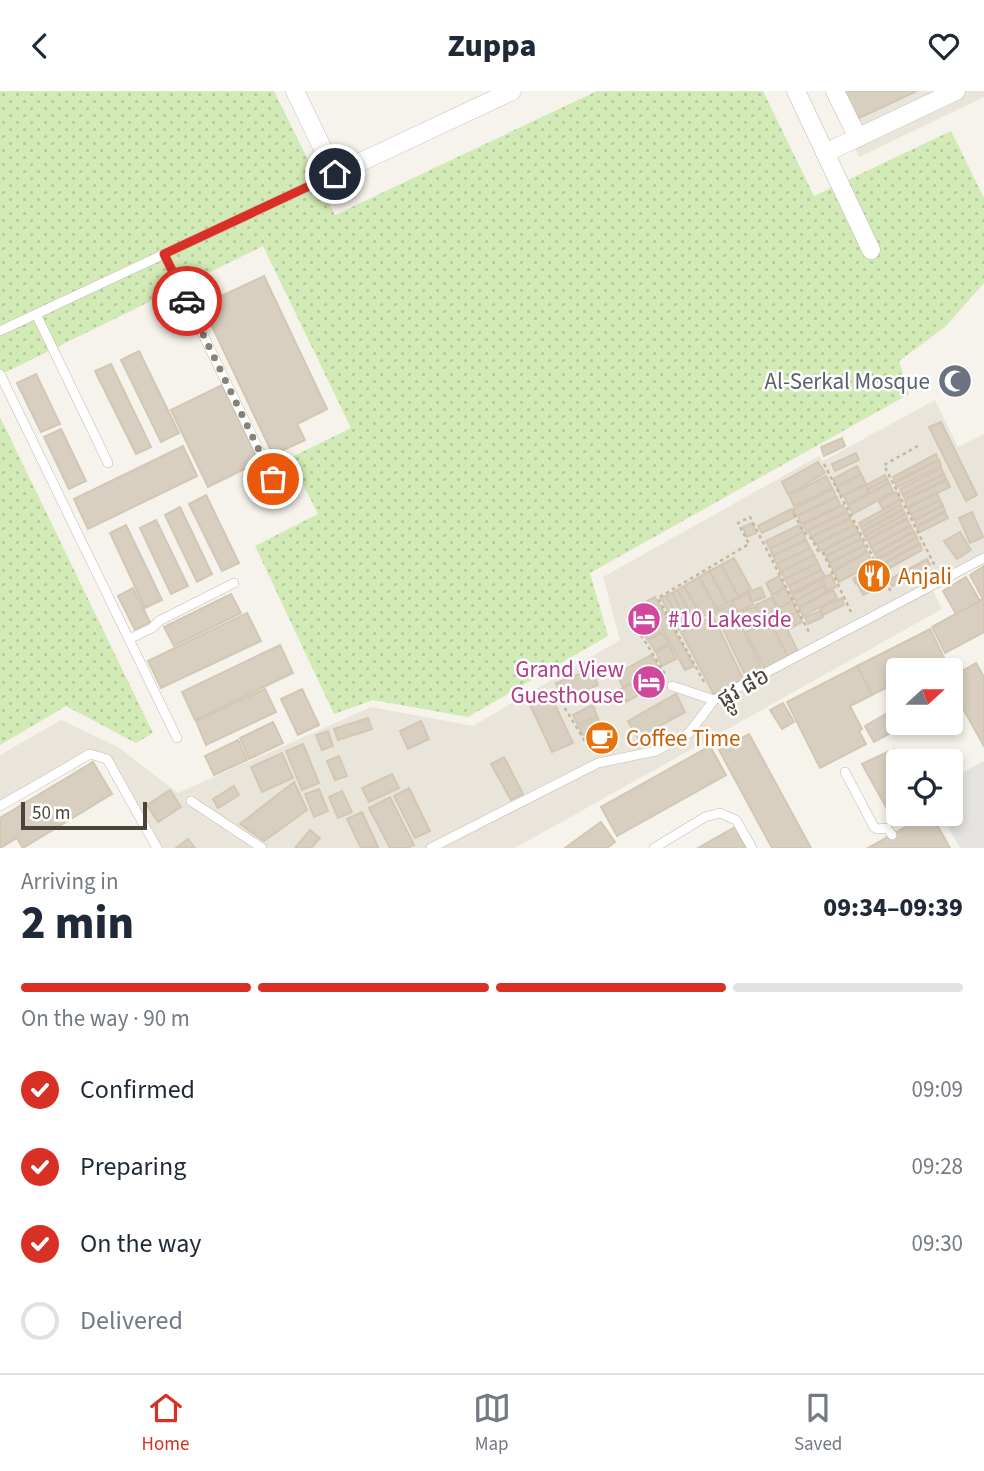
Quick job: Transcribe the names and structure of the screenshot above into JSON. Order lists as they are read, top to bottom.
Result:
{
  "streets": {
    "lane": ["ផ្លូវ ៨៦"]
  },
  "places": {
    "mosque": ["Al-Serkal Mosque"],
    "restaurant": ["Anjali"],
    "hotel": ["#10 Lakeside", "Grand View Guesthouse"],
    "cafe": ["Coffee Time"]
  },
  "scale_bar": "50 m",
  "north": "right",
  "page": {
    "header": "Zuppa",
    "scale": "50 m",
    "heading": ["2 min", "Arriving in", "09:34–09:39"],
    "bar": "On the way · 90 m",
    "list": [
      ["Confirmed", "09:09"],
      ["Preparing", "09:28"],
      ["On the way", "09:30"],
      "Delivered"
    ],
    "tabs": ["Home", "Map", "Saved"]
  }
}
